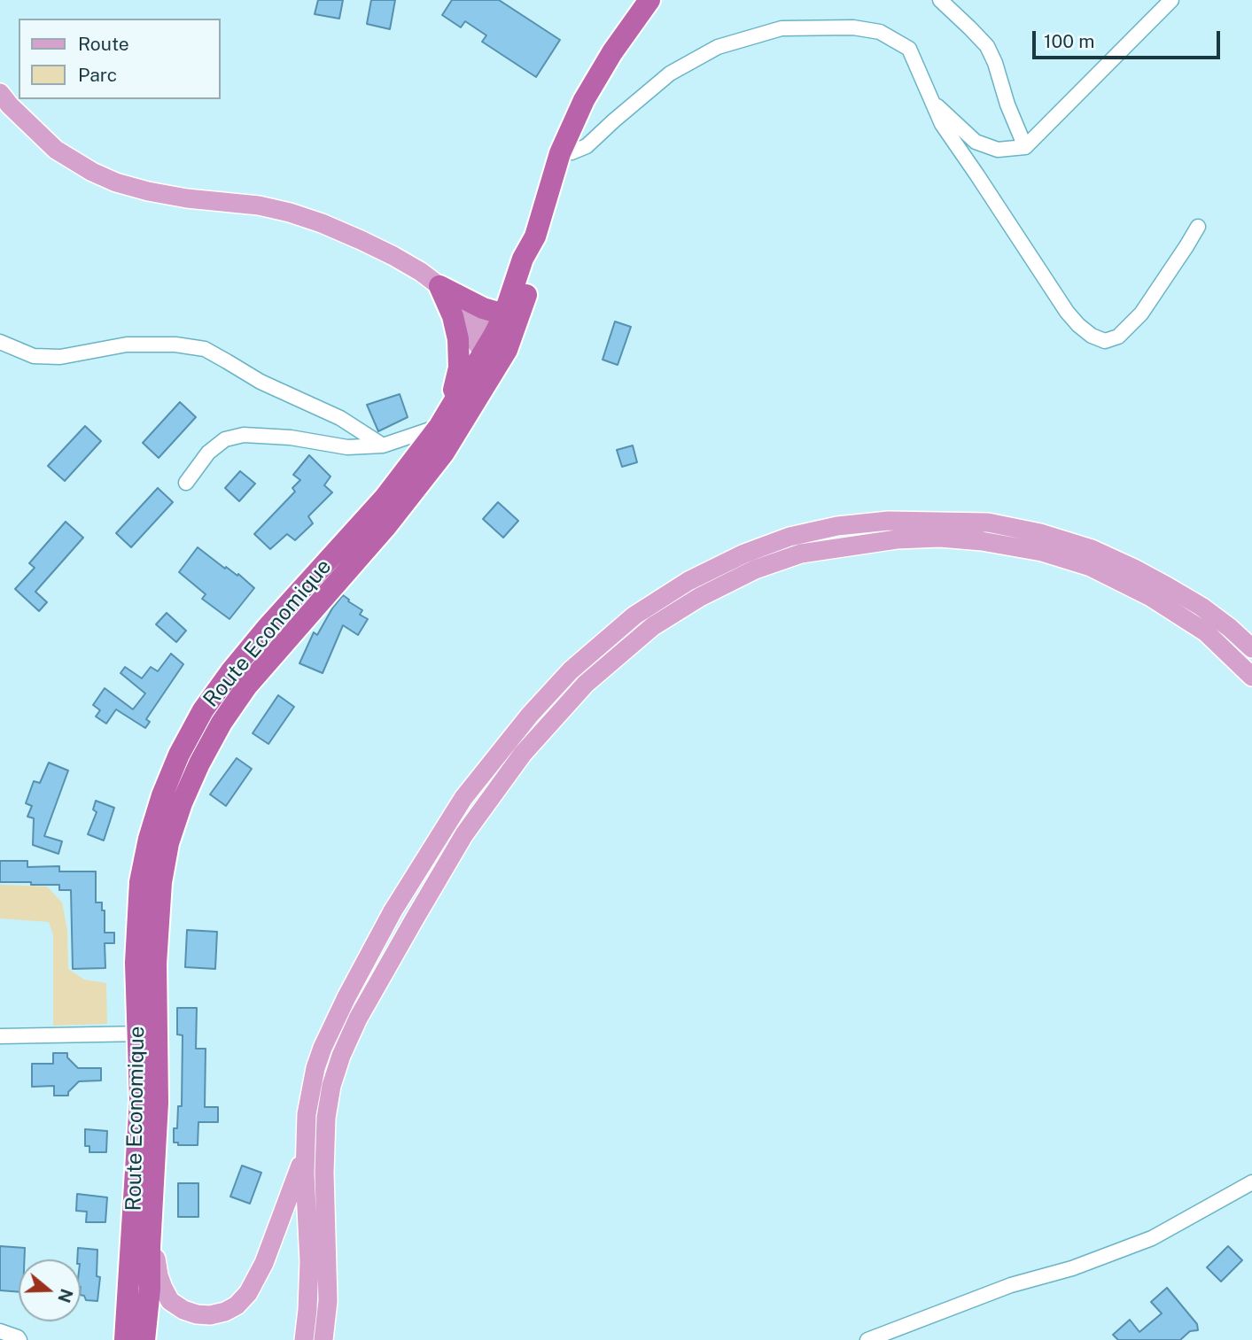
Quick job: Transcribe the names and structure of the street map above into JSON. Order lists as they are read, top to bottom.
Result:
{
  "streets": {
    "highway": ["Route Economique"]
  },
  "legend": ["Route", "Parc"],
  "scale_bar": "100 m",
  "north": "right"
}
